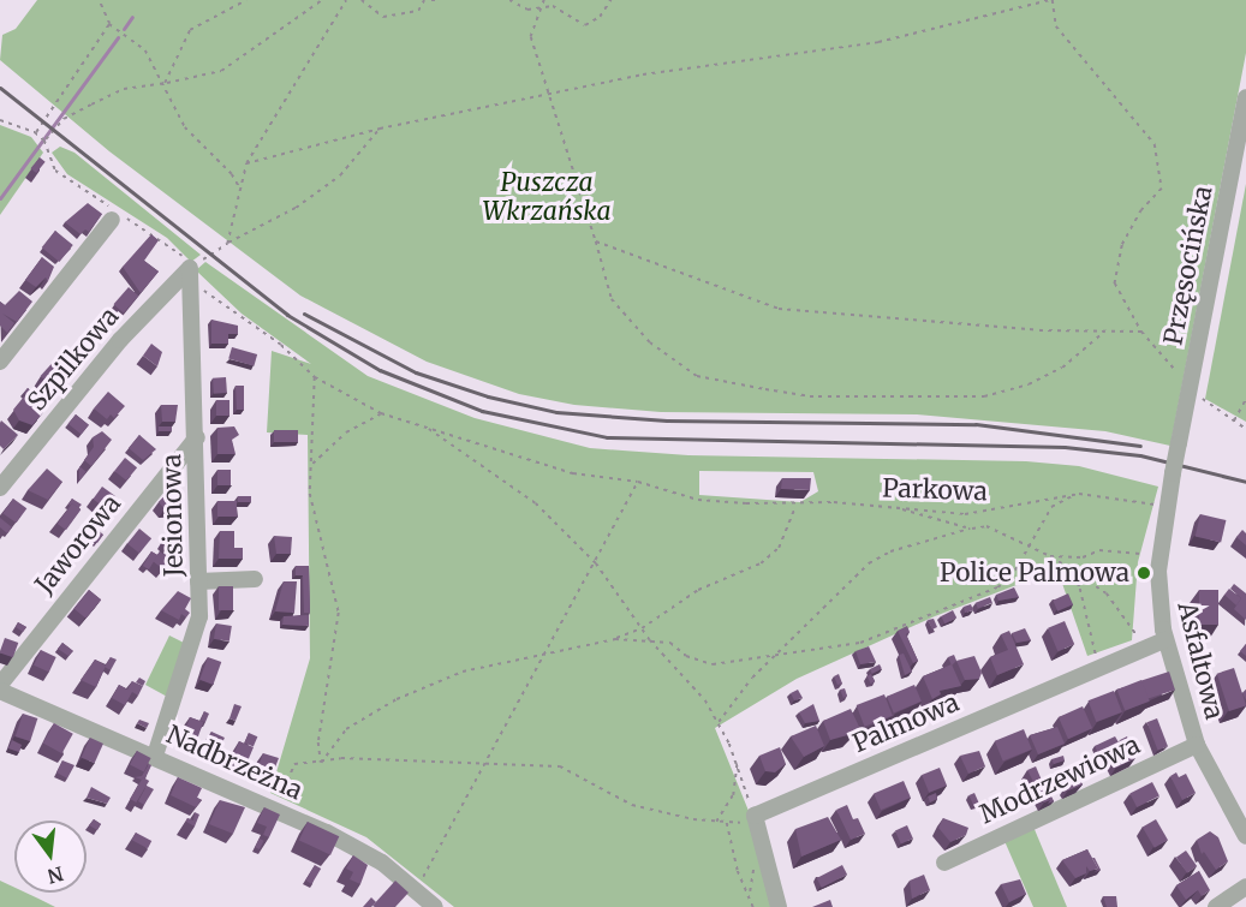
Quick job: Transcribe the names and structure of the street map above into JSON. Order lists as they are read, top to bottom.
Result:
{
  "streets": {
    "street": [
      "Przęsocińska",
      "Szpilkowa",
      "Jesionowa",
      "Jaworowa",
      "Asfaltowa",
      "Palmowa",
      "Nadbrzeżna",
      "Modrzewiowa"
    ],
    "path": ["Parkowa"]
  },
  "crossings": [
    ["Przęsocińska", "Asfaltowa"],
    ["Szpilkowa", "Jesionowa"],
    ["Parkowa", "Asfaltowa"],
    ["Jesionowa", "Jaworowa"],
    ["Jesionowa", "Nadbrzeżna"],
    ["Jaworowa", "Nadbrzeżna"],
    ["Asfaltowa", "Palmowa"],
    ["Asfaltowa", "Modrzewiowa"]
  ],
  "parks": ["Puszcza Wkrzańska"],
  "places": ["Police Palmowa"],
  "north": "bottom"
}
